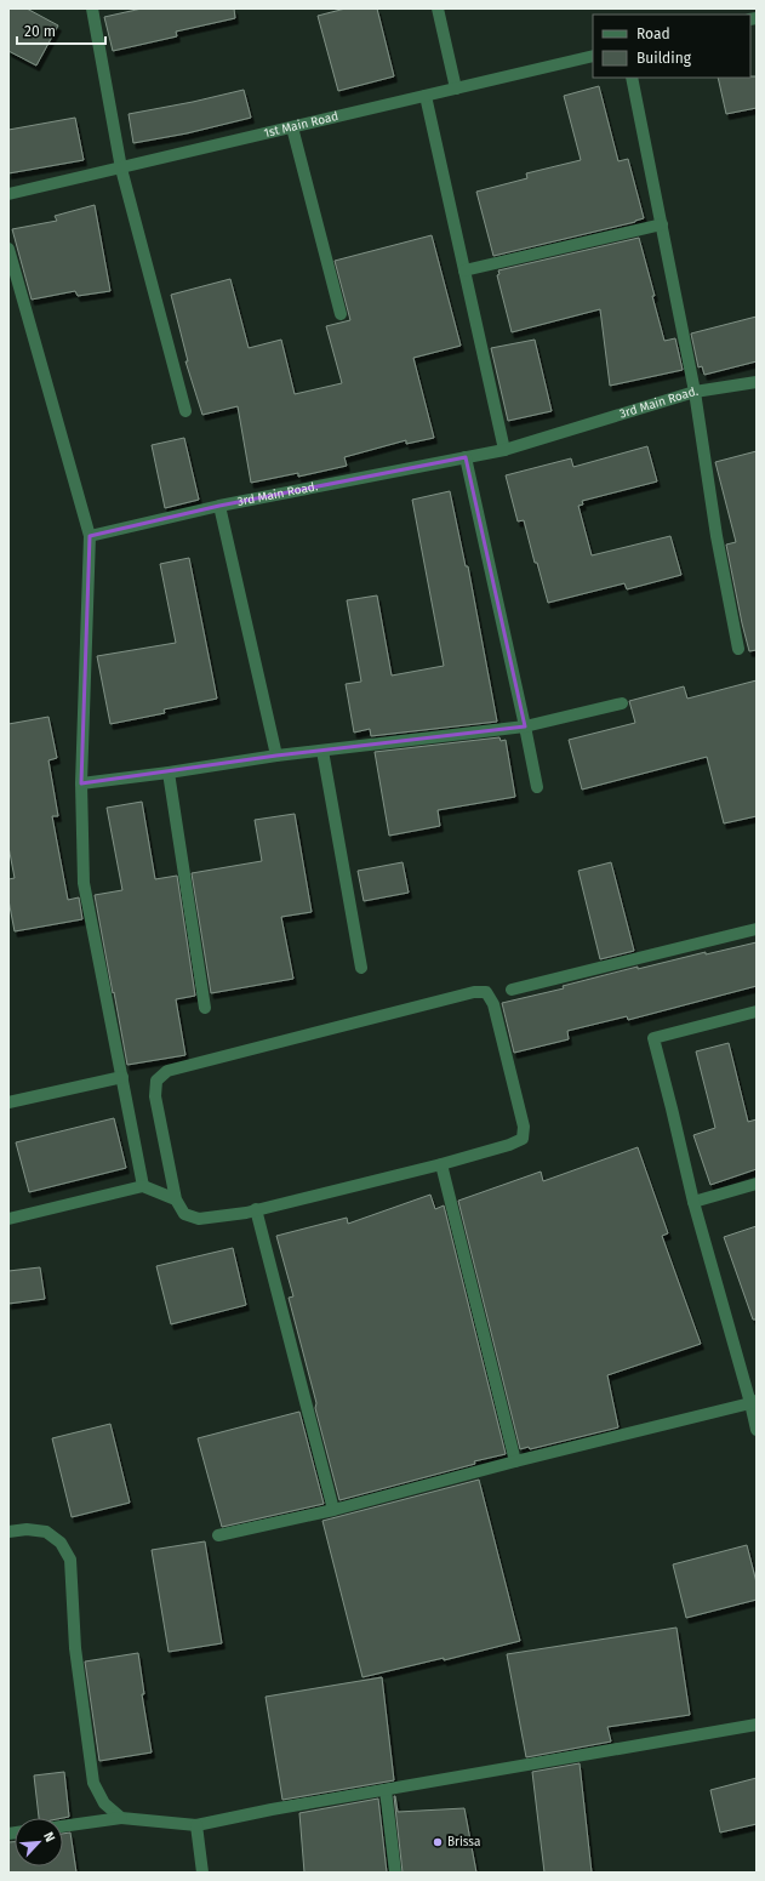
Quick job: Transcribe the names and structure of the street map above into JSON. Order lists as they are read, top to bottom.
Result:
{
  "streets": {
    "street": ["1st Main Road", "3rd Main Road."]
  },
  "places": ["Brissa"],
  "legend": ["Road", "Building"],
  "scale_bar": "20 m",
  "north": "top right"
}
